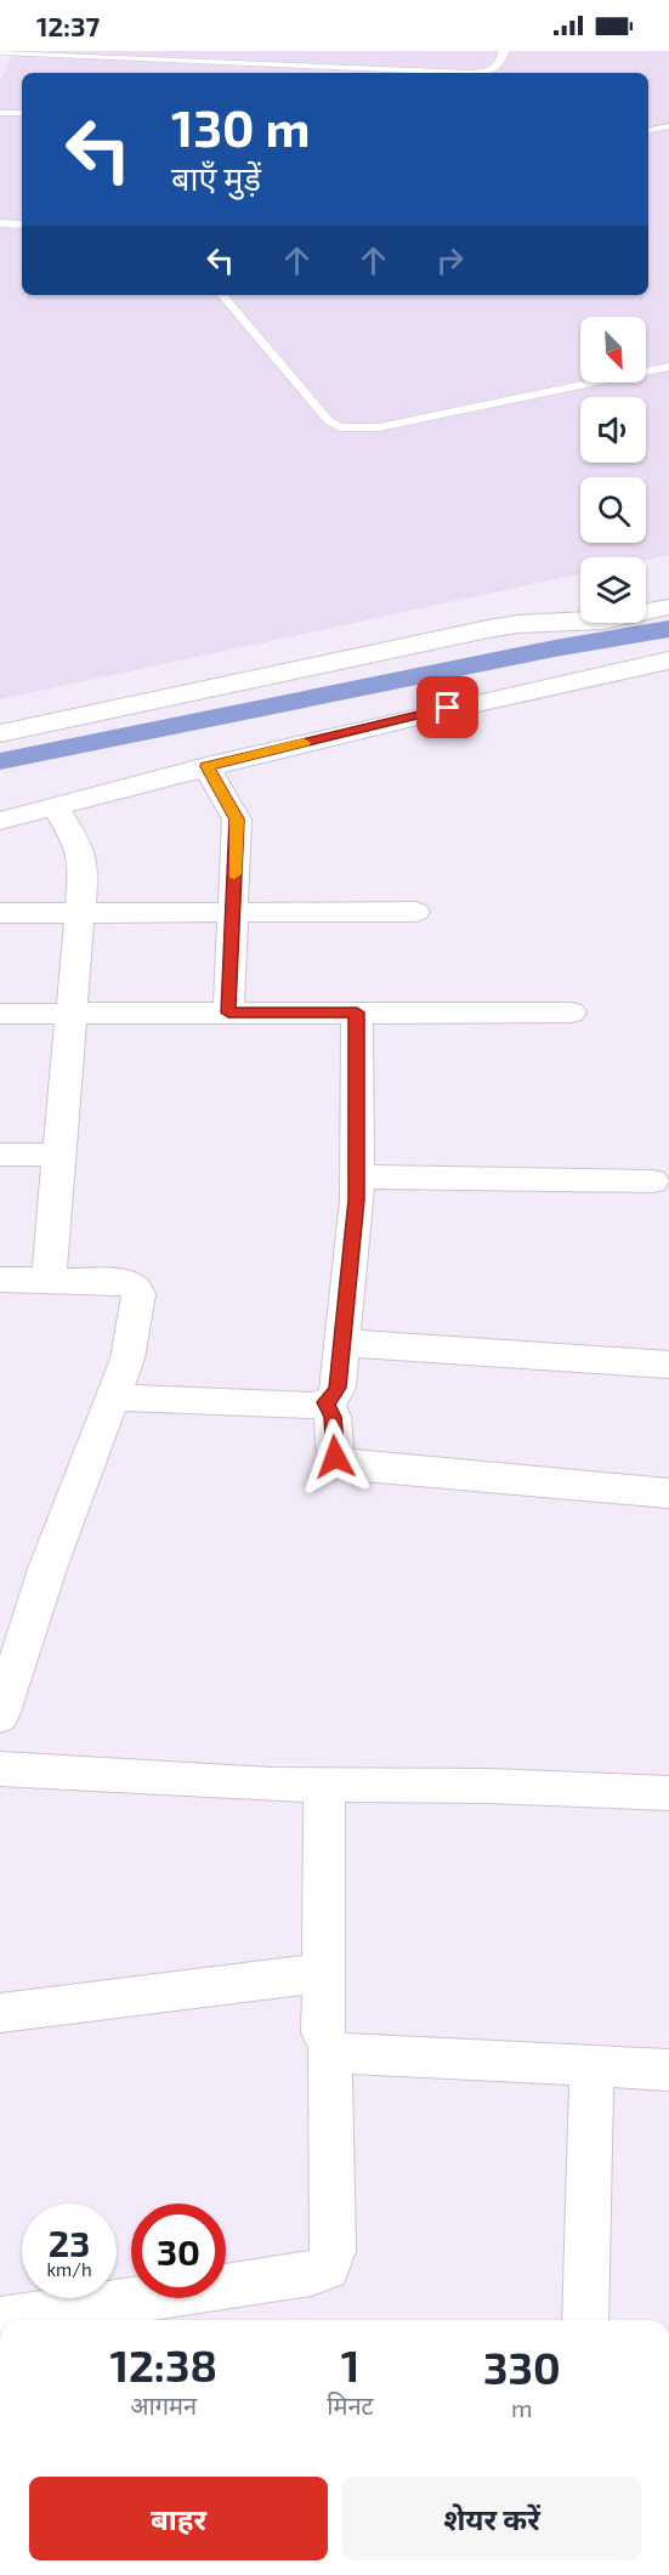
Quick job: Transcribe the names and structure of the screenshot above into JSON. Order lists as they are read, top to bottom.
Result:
{
  "north": "bottom right",
  "page": {
    "status": "12:37",
    "turn": ["130 m", "बाएँ मुड़ें"],
    "speed": "23 km/h",
    "limit": "30",
    "eta": [
      "12:38",
      "आगमन",
      "1",
      "मिनट",
      "330",
      "m"
    ],
    "buttons": ["बाहर", "शेयर करें"]
  }
}
